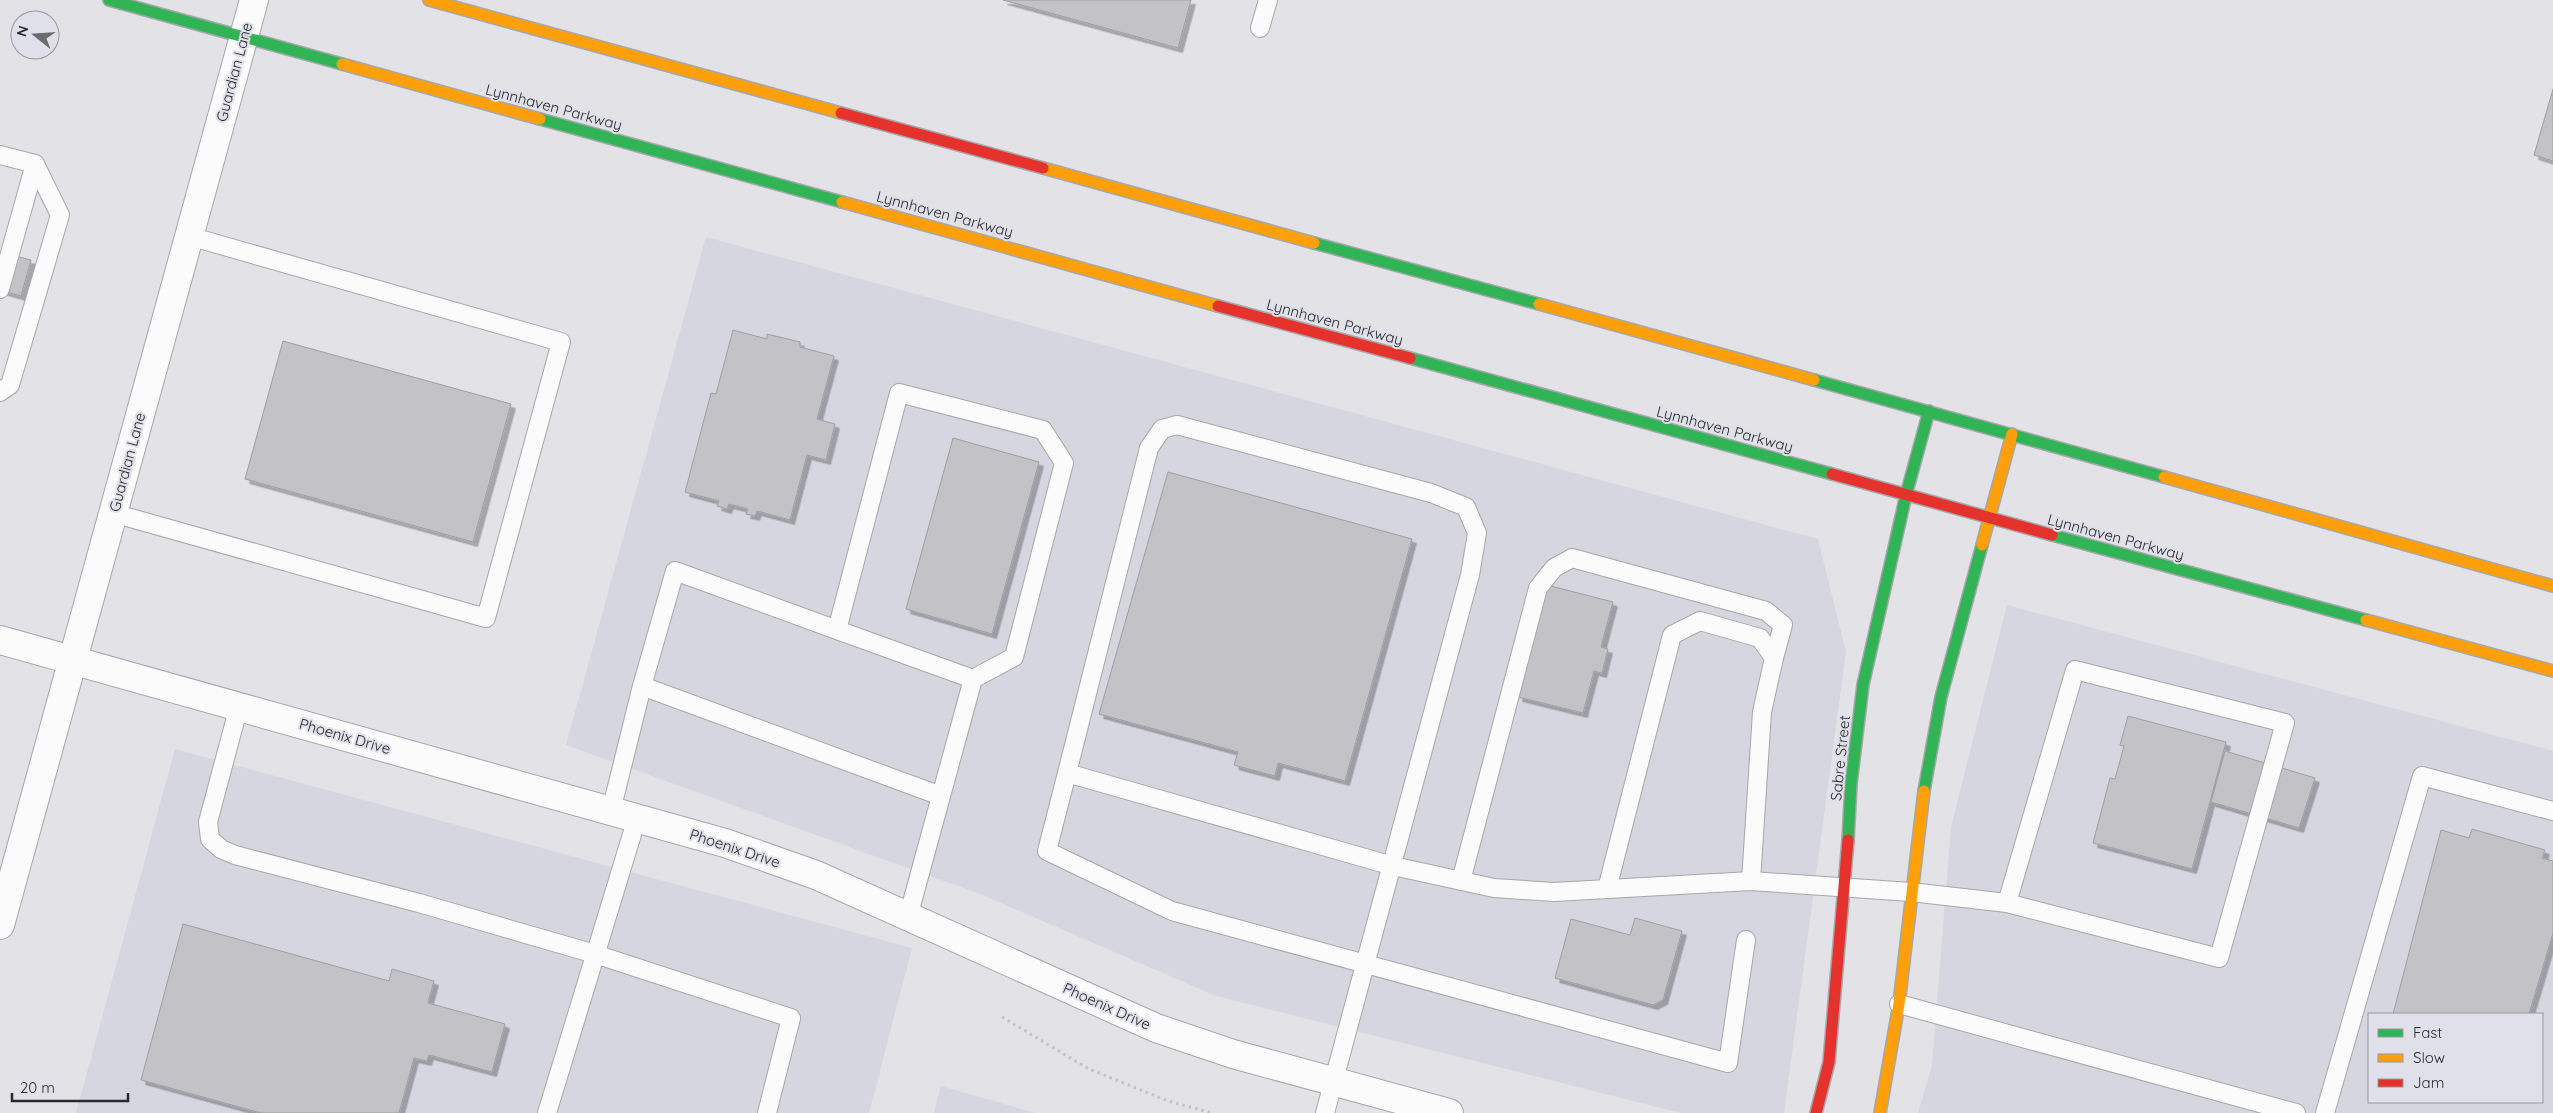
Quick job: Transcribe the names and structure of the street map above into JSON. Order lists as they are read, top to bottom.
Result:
{
  "streets": {
    "main road": ["Lynnhaven Parkway", "Sabre Street"],
    "street": ["Guardian Lane", "Phoenix Drive"]
  },
  "crossings": [
    ["Guardian Lane", "Lynnhaven Parkway"],
    ["Guardian Lane", "Phoenix Drive"],
    ["Lynnhaven Parkway", "Sabre Street"]
  ],
  "legend": ["Fast", "Slow", "Jam"],
  "scale_bar": "20 m",
  "north": "left"
}
